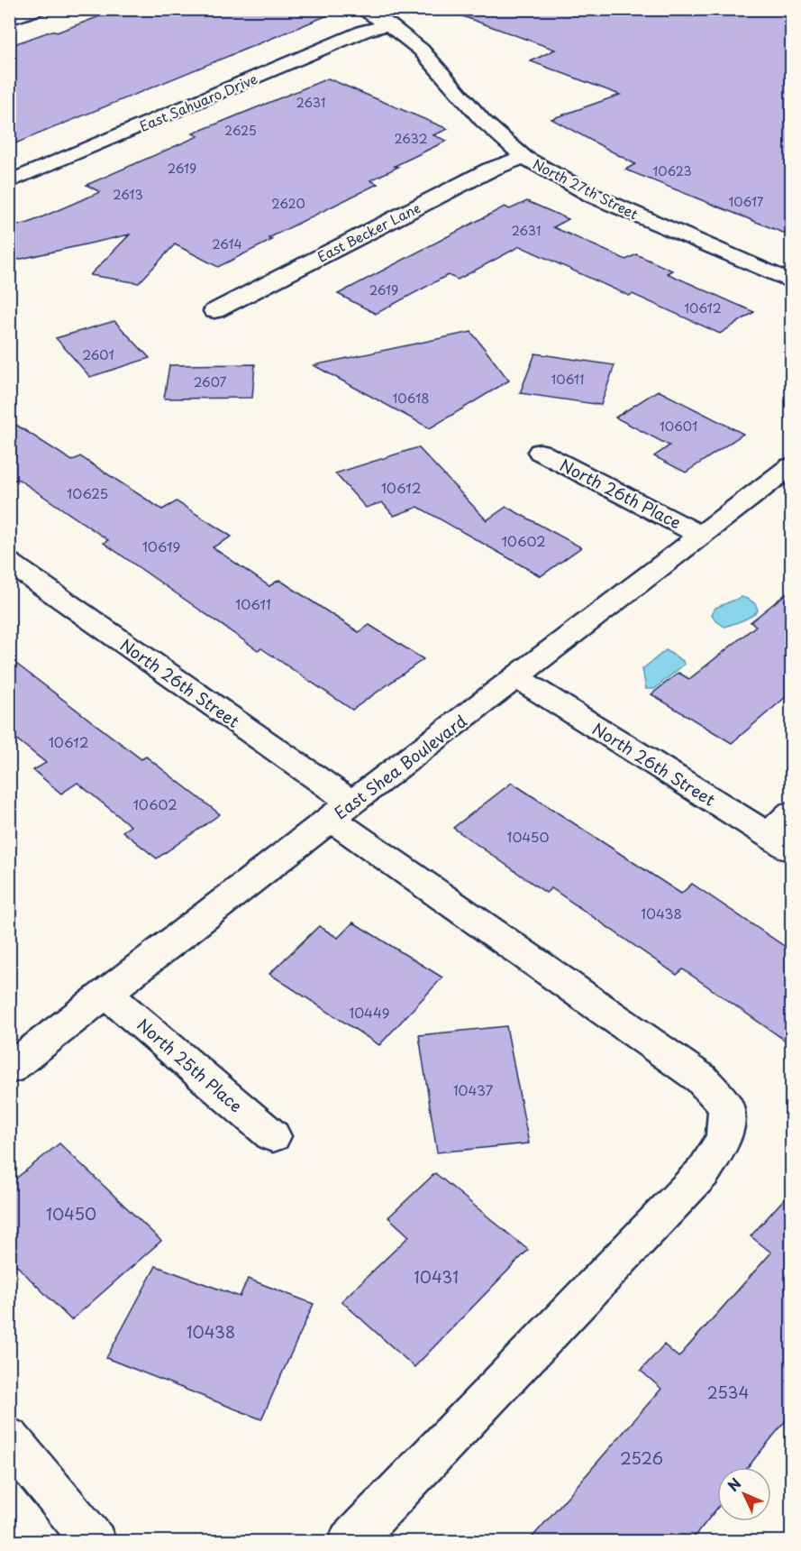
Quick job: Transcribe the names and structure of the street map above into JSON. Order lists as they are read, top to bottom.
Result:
{
  "streets": {
    "street": [
      "East Sahuaro Drive",
      "North 27th Street",
      "East Becker Lane",
      "North 26th Place",
      "North 26th Street",
      "East Shea Boulevard",
      "North 25th Place"
    ]
  },
  "crossings": [
    ["East Sahuaro Drive", "North 27th Street"],
    ["North 27th Street", "East Becker Lane"],
    ["North 26th Place", "East Shea Boulevard"],
    ["North 26th Street", "East Shea Boulevard"],
    ["East Shea Boulevard", "North 25th Place"]
  ],
  "house_numbers": [
    "2631",
    "2625",
    "2632",
    "2619",
    "10623",
    "2613",
    "10617",
    "2620",
    "2631",
    "2614",
    "2619",
    "10612",
    "2601",
    "10611",
    "2607",
    "10618",
    "10601",
    "10612",
    "10625",
    "10602",
    "10619",
    "10611",
    "10612",
    "10602",
    "10450",
    "10438",
    "10449",
    "10437",
    "10450",
    "10431",
    "10438",
    "2534",
    "2526"
  ],
  "north": "top left"
}
